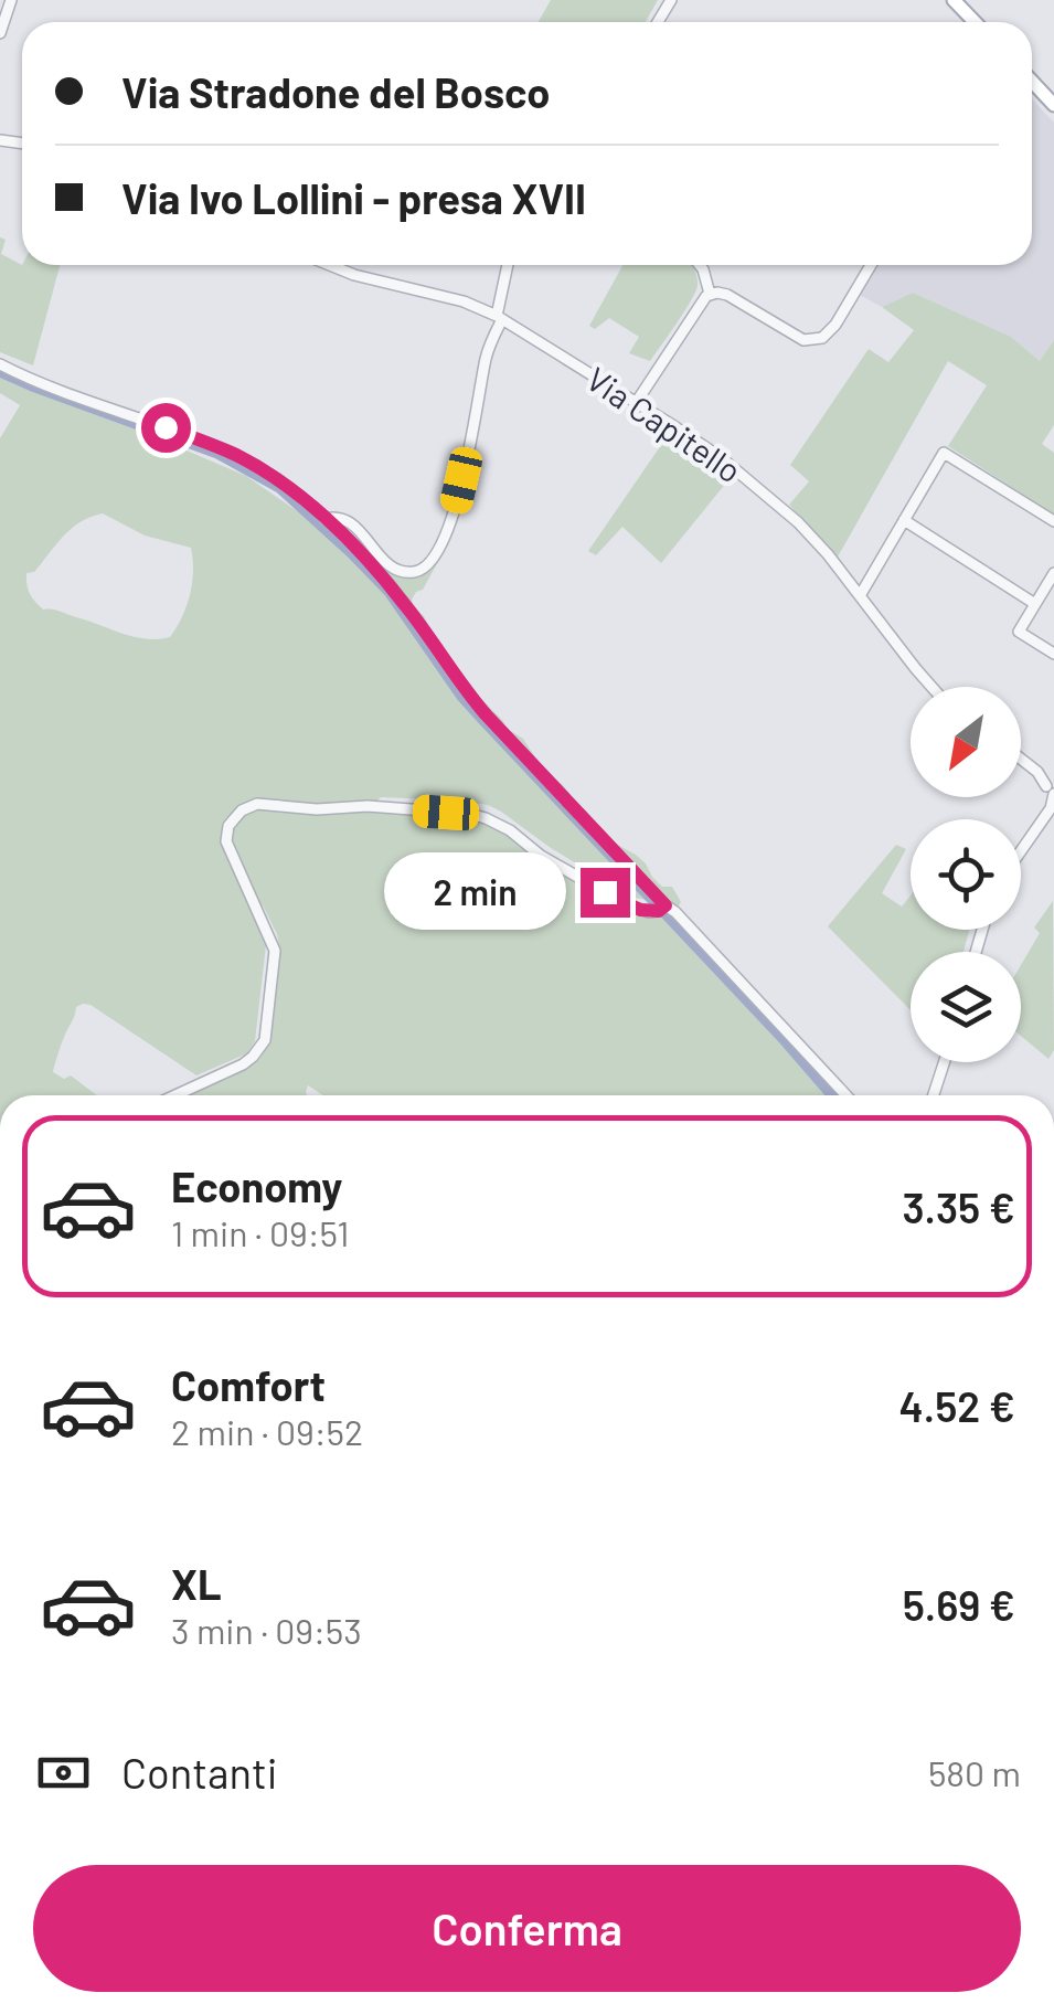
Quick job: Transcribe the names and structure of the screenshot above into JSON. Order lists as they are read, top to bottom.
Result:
{
  "streets": {
    "street": ["Via Capitello"]
  },
  "north": "bottom left",
  "page": {
    "banner": ["Via Stradone del Bosco", "Via Ivo Lollini - presa XVII"],
    "bubble": "2 min",
    "list": [
      {
        "name": "Economy",
        "note": "1 min · 09:51",
        "value": "3.35 €"
      },
      {
        "name": "Comfort",
        "note": "2 min · 09:52",
        "value": "4.52 €"
      },
      {
        "name": "XL",
        "note": "3 min · 09:53",
        "value": "5.69 €"
      }
    ],
    "pay": ["Contanti", "580 m"],
    "buttons": "Conferma"
  }
}
